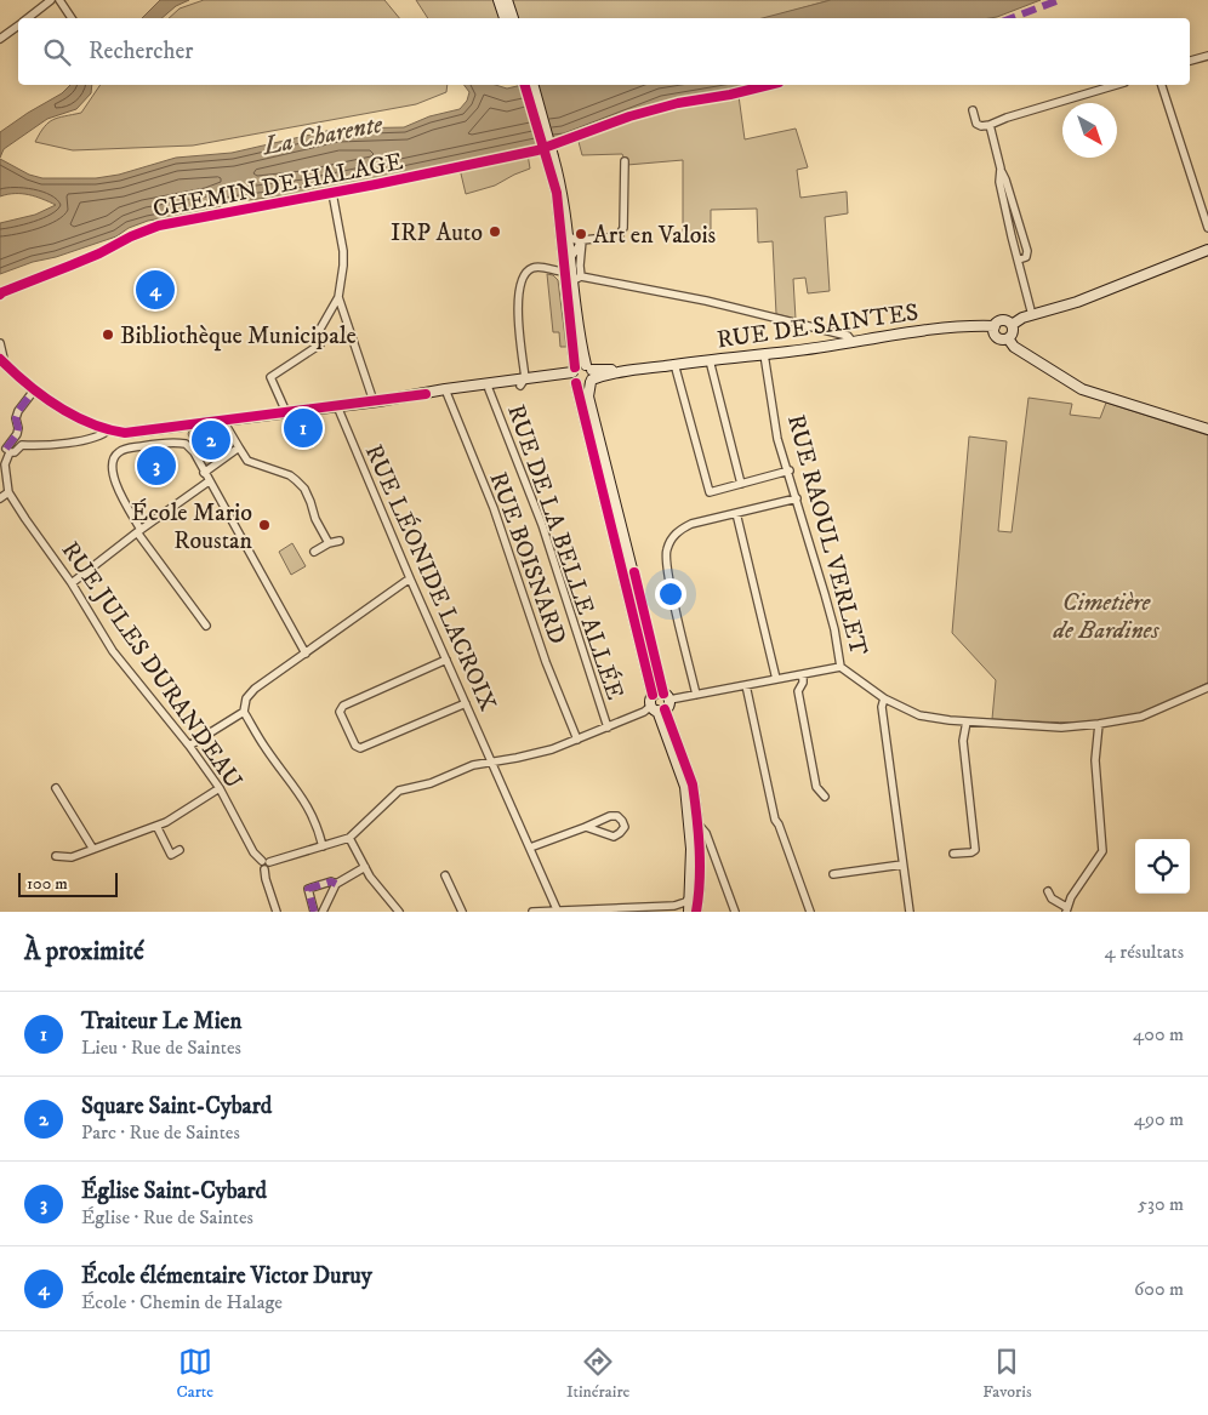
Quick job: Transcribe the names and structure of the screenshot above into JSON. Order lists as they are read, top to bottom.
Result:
{
  "streets": {
    "main road": ["RUE DE SAINTES"],
    "street": [
      "CHEMIN DE HALAGE",
      "RUE RAOUL VERLET",
      "RUE DE LA BELLE ALLÉE",
      "RUE BOISNARD",
      "RUE LÉONIDE LACROIX",
      "RUE JULES DURANDEAU"
    ]
  },
  "crossings": [
    ["RUE DE SAINTES", "RUE RAOUL VERLET"]
  ],
  "water": ["La Charente"],
  "parks": ["Cimetière de Bardines"],
  "places": [
    "IRP Auto",
    "Art en Valois",
    "Bibliothèque Municipale",
    "École Mario Roustan"
  ],
  "scale_bar": "100 m",
  "north": "bottom right",
  "page": {
    "search": "Rechercher",
    "pins": [
      "4",
      "1",
      "2",
      "3"
    ],
    "scale": "100 m",
    "heading": ["À proximité", "4 résultats"],
    "list": [
      {
        "mark": "1",
        "name": "Traiteur Le Mien",
        "note": "Lieu · Rue de Saintes",
        "value": "400 m"
      },
      {
        "mark": "2",
        "name": "Square Saint-Cybard",
        "note": "Parc · Rue de Saintes",
        "value": "490 m"
      },
      {
        "mark": "3",
        "name": "Église Saint-Cybard",
        "note": "Église · Rue de Saintes",
        "value": "530 m"
      },
      {
        "mark": "4",
        "name": "École élémentaire Victor Duruy",
        "note": "École · Chemin de Halage",
        "value": "600 m"
      }
    ],
    "nav": ["Carte", "Itinéraire", "Favoris"]
  }
}
